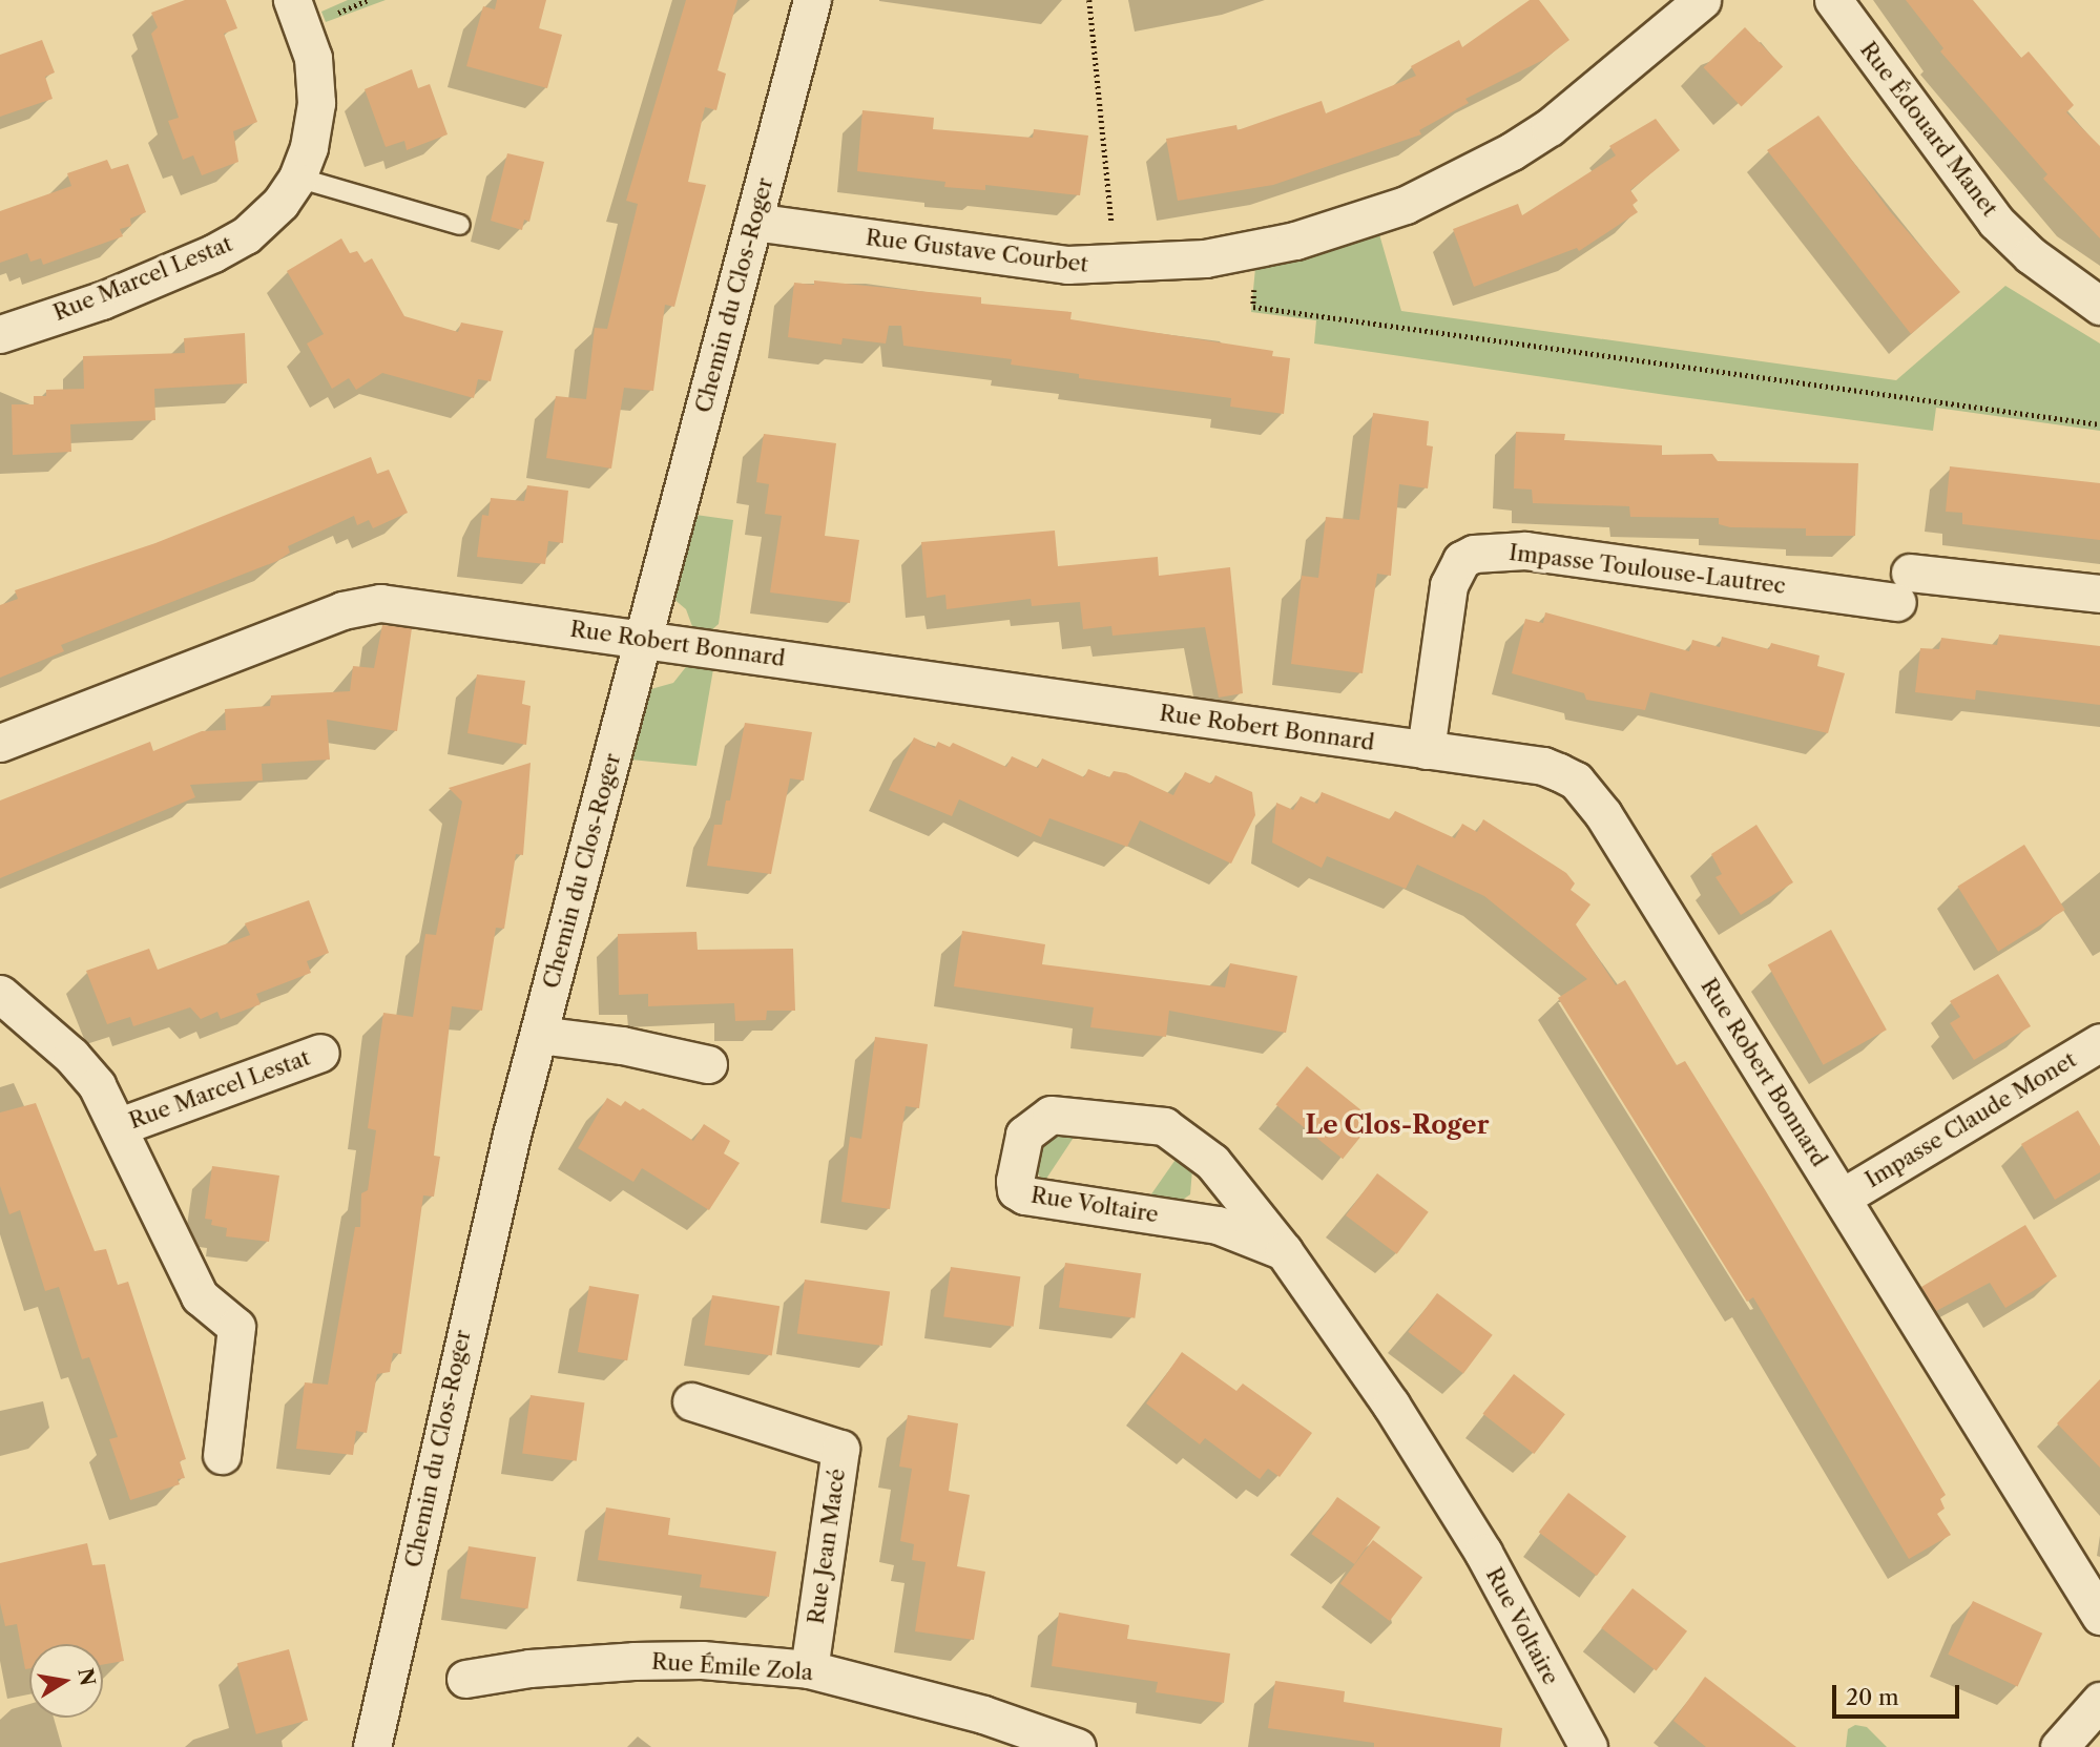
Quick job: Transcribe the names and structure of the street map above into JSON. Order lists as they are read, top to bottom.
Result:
{
  "streets": {
    "street": [
      "Rue Édouard Manet",
      "Rue Gustave Courbet",
      "Rue Marcel Lestat",
      "Chemin du Clos-Roger",
      "Impasse Toulouse-Lautrec",
      "Rue Robert Bonnard",
      "Impasse Claude Monet",
      "Rue Voltaire",
      "Rue Jean Macé",
      "Rue Émile Zola"
    ]
  },
  "crossings": [
    ["Rue Gustave Courbet", "Chemin du Clos-Roger"],
    ["Chemin du Clos-Roger", "Rue Robert Bonnard"],
    ["Impasse Toulouse-Lautrec", "Rue Robert Bonnard"],
    ["Rue Robert Bonnard", "Impasse Claude Monet"],
    ["Rue Jean Macé", "Rue Émile Zola"]
  ],
  "districts": ["Le Clos-Roger"],
  "scale_bar": "20 m",
  "north": "right"
}
